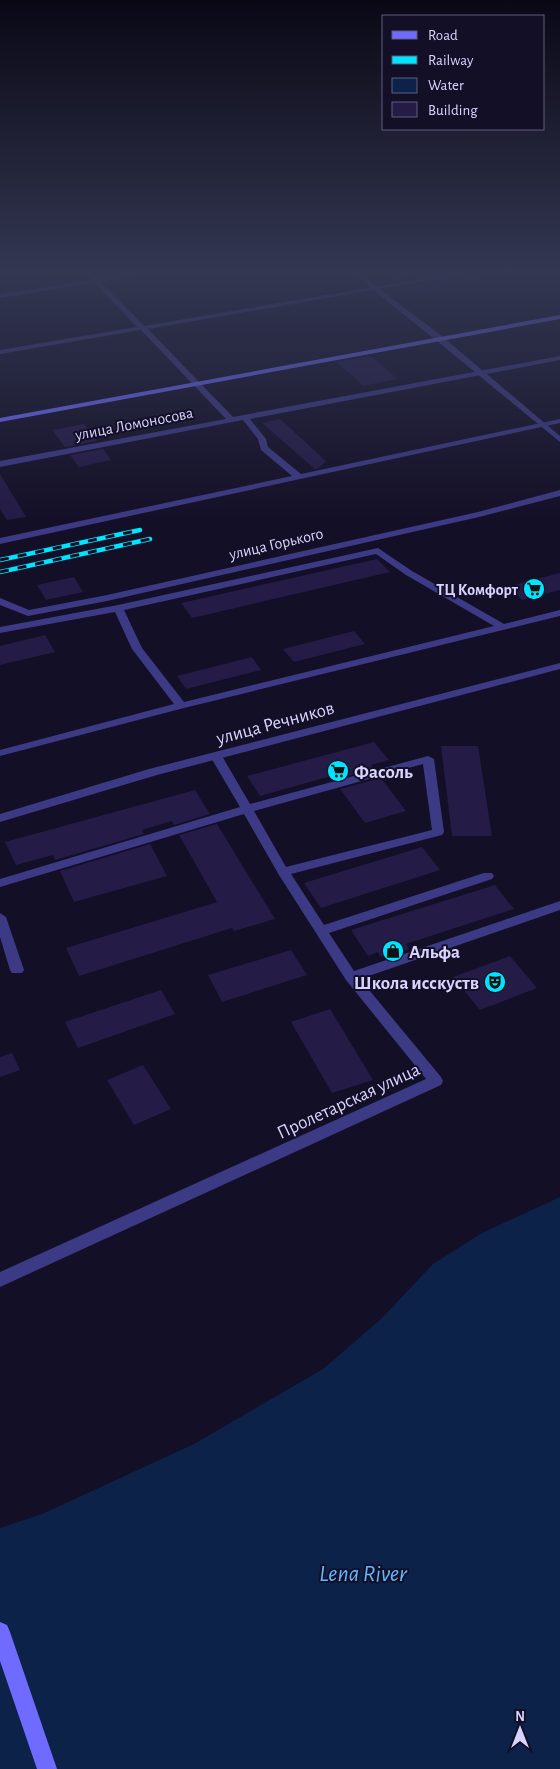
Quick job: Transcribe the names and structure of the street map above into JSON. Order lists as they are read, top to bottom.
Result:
{
  "streets": {
    "street": [
      "улица Ломоносова",
      "улица Горького",
      "улица Речников",
      "Пролетарская улица"
    ]
  },
  "crossings": [
    ["улица Речников", "Пролетарская улица"]
  ],
  "water": ["Lena River"],
  "places": {
    "supermarket": ["ТЦ Комфорт", "Фасоль"],
    "shop": ["Альфа"],
    "theatre": ["Школа исскуств"]
  },
  "legend": [
    "Road",
    "Railway",
    "Water",
    "Building"
  ],
  "north": "top"
}
